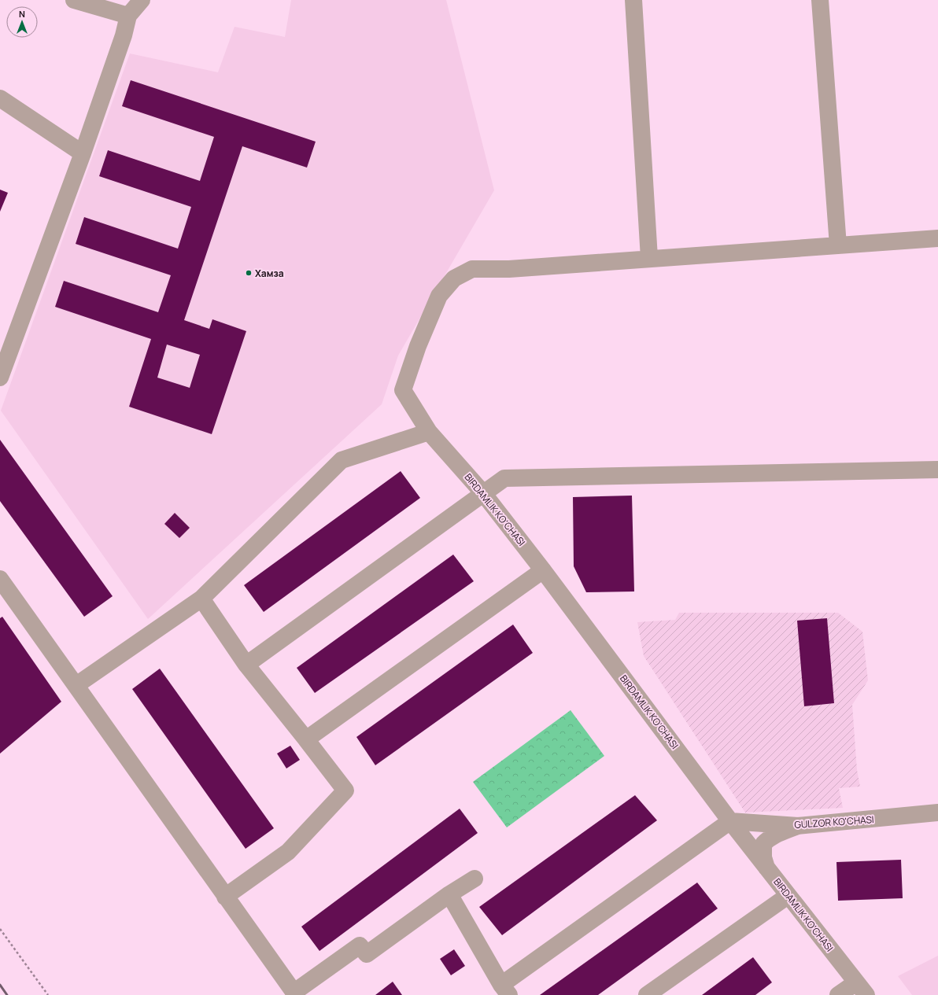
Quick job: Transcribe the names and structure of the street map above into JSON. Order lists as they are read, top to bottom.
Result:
{
  "streets": {
    "street": ["BIRDAMLIK KO'CHASI", "GULZOR KO'CHASI"]
  },
  "crossings": [
    ["BIRDAMLIK KO'CHASI", "GULZOR KO'CHASI"]
  ],
  "places": ["Хамза"],
  "north": "top"
}
